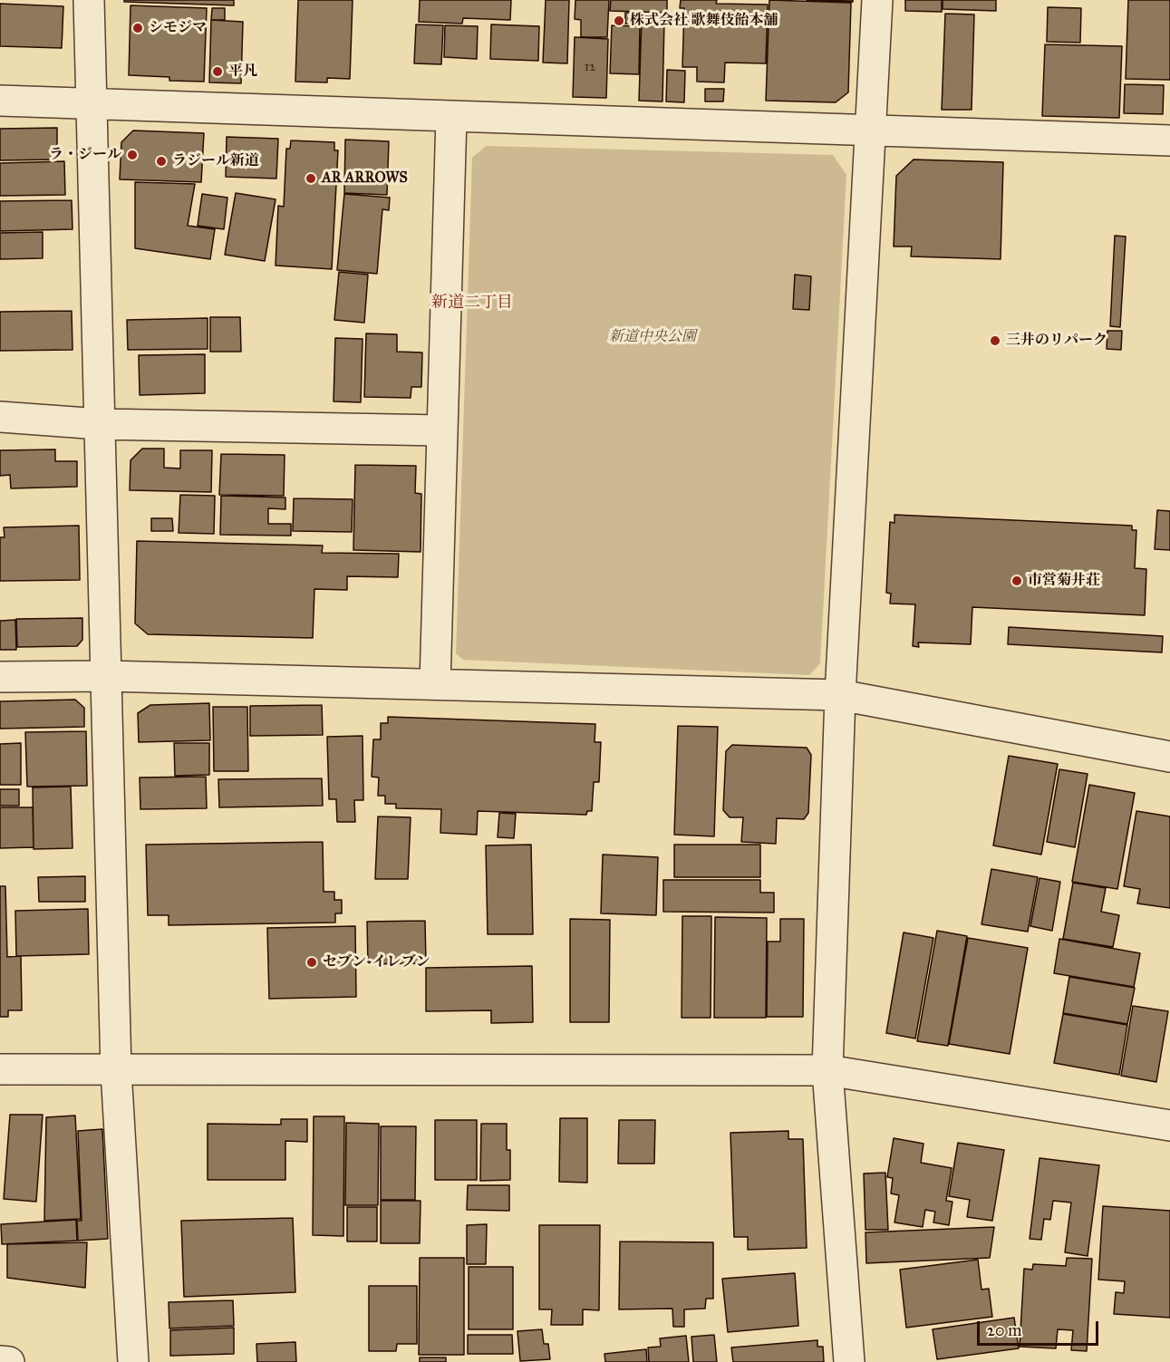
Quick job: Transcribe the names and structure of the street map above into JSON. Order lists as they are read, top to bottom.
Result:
{
  "districts": ["新道二丁目"],
  "parks": ["新道中央公園"],
  "places": [
    "株式会社 歌舞伎飴本舗",
    "シモジマ",
    "平凡",
    "ラ・ジール",
    "ラジール新道",
    "AR ARROWS",
    "三井のリパーク",
    "市営菊井荘",
    "セブン-イレブン"
  ],
  "house_numbers": ["12"],
  "scale_bar": "20 m"
}
